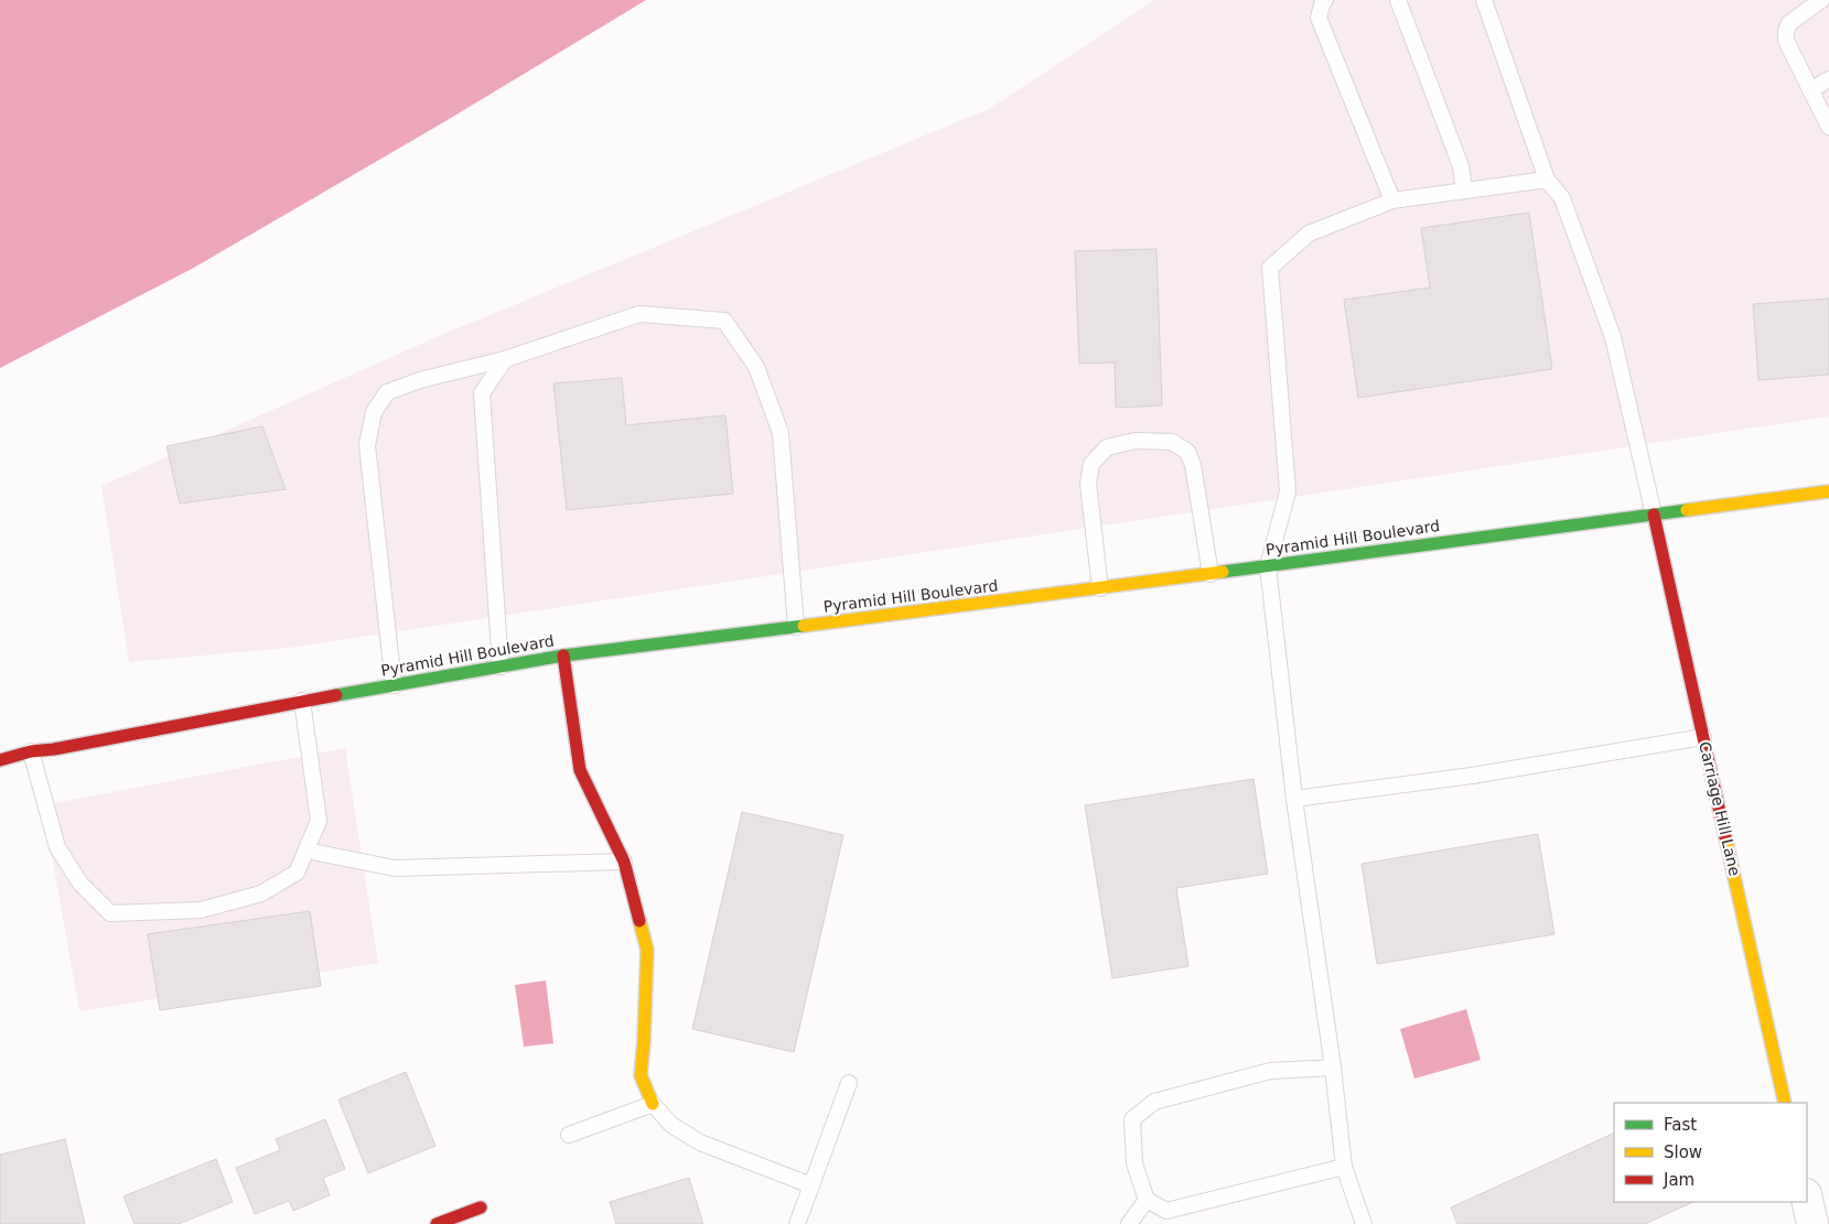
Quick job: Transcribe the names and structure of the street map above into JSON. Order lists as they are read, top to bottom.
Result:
{
  "streets": {
    "main road": ["Pyramid Hill Boulevard", "Carriage Hill Lane"]
  },
  "crossings": [
    ["Pyramid Hill Boulevard", "Carriage Hill Lane"]
  ],
  "legend": ["Fast", "Slow", "Jam"]
}
